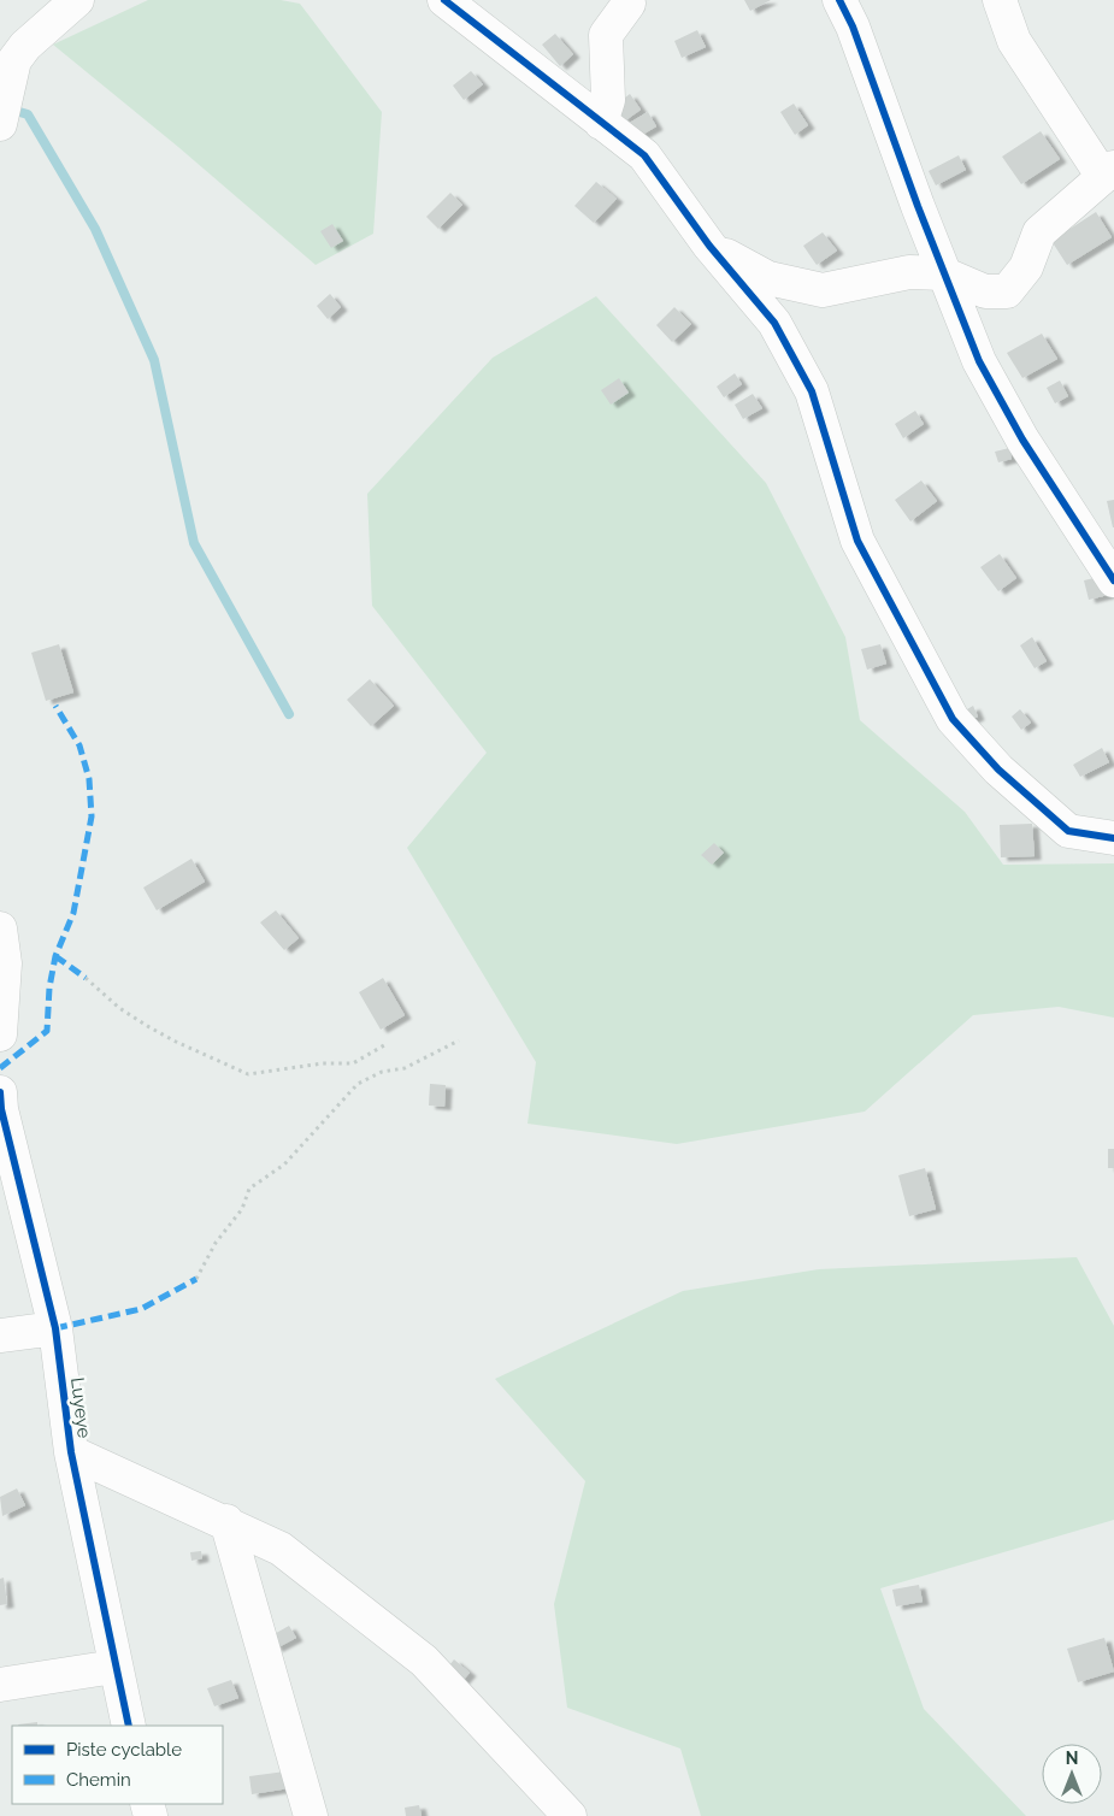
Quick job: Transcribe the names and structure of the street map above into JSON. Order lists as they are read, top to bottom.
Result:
{
  "streets": {
    "street": ["Luyeye"]
  },
  "legend": ["Piste cyclable", "Chemin"],
  "north": "top"
}
